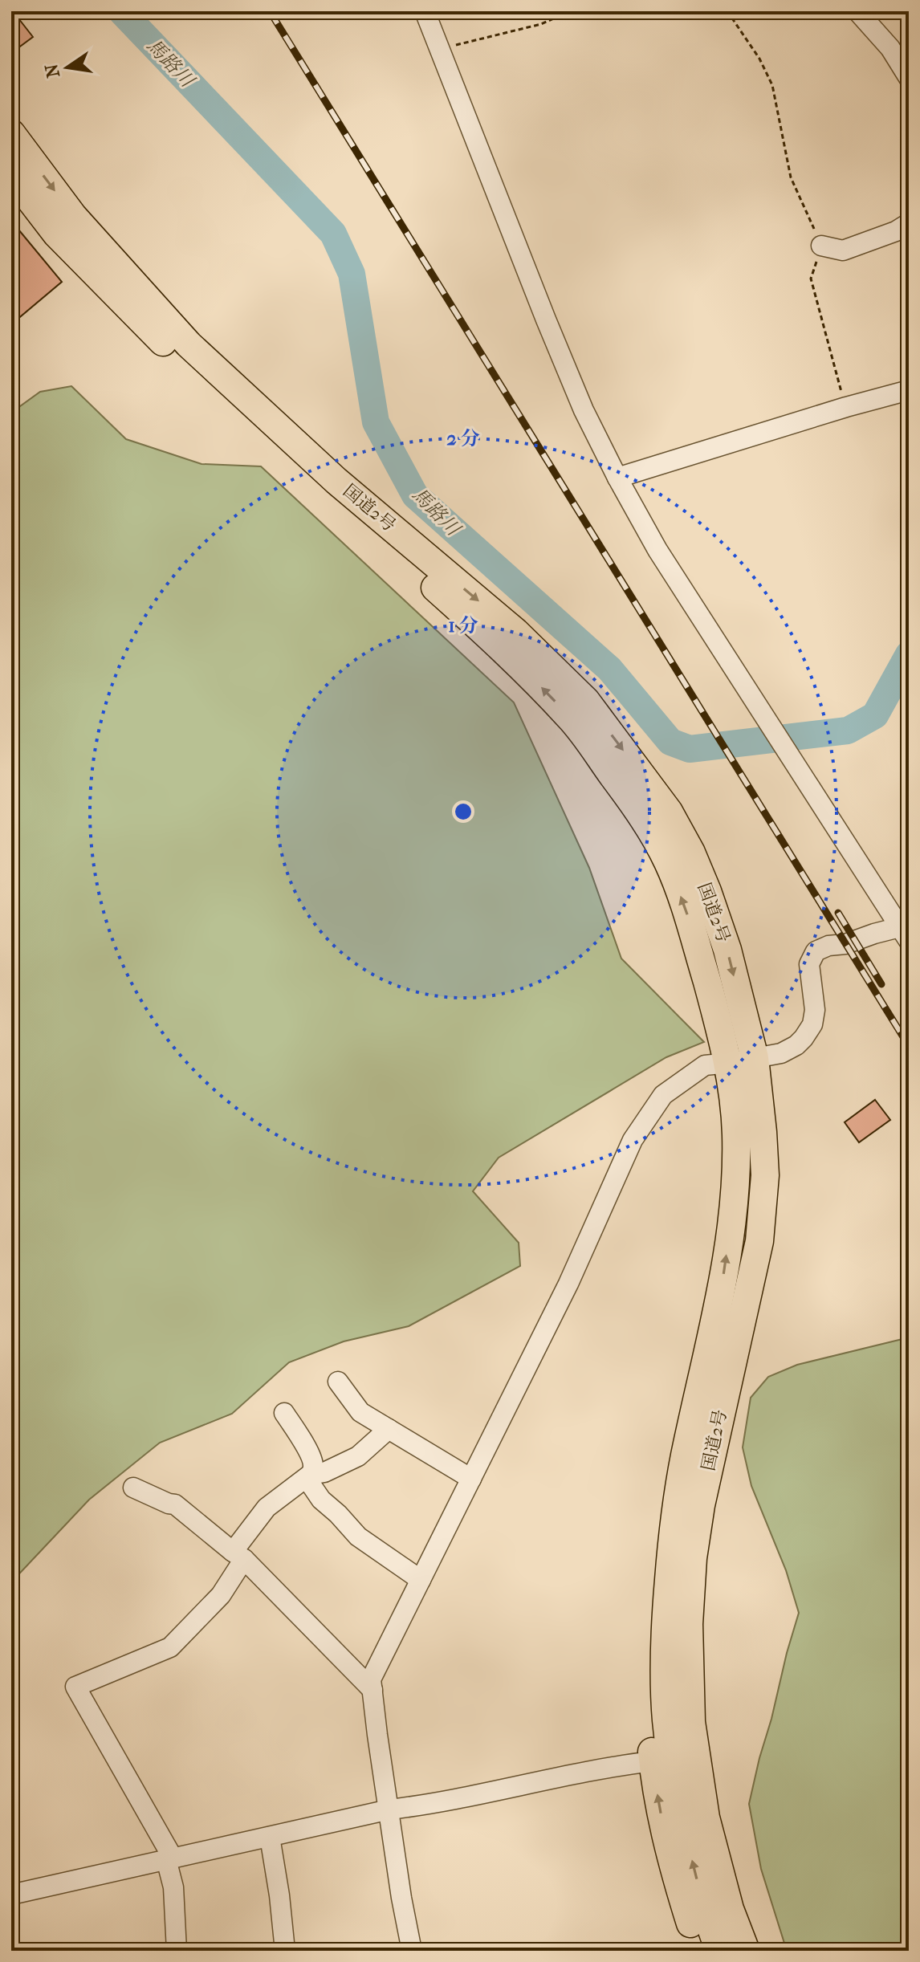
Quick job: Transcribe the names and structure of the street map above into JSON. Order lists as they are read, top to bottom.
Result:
{
  "streets": {
    "highway": ["国道2号"]
  },
  "water": ["馬路川"],
  "north": "left",
  "rings": ["2 分", "1 分"]
}
